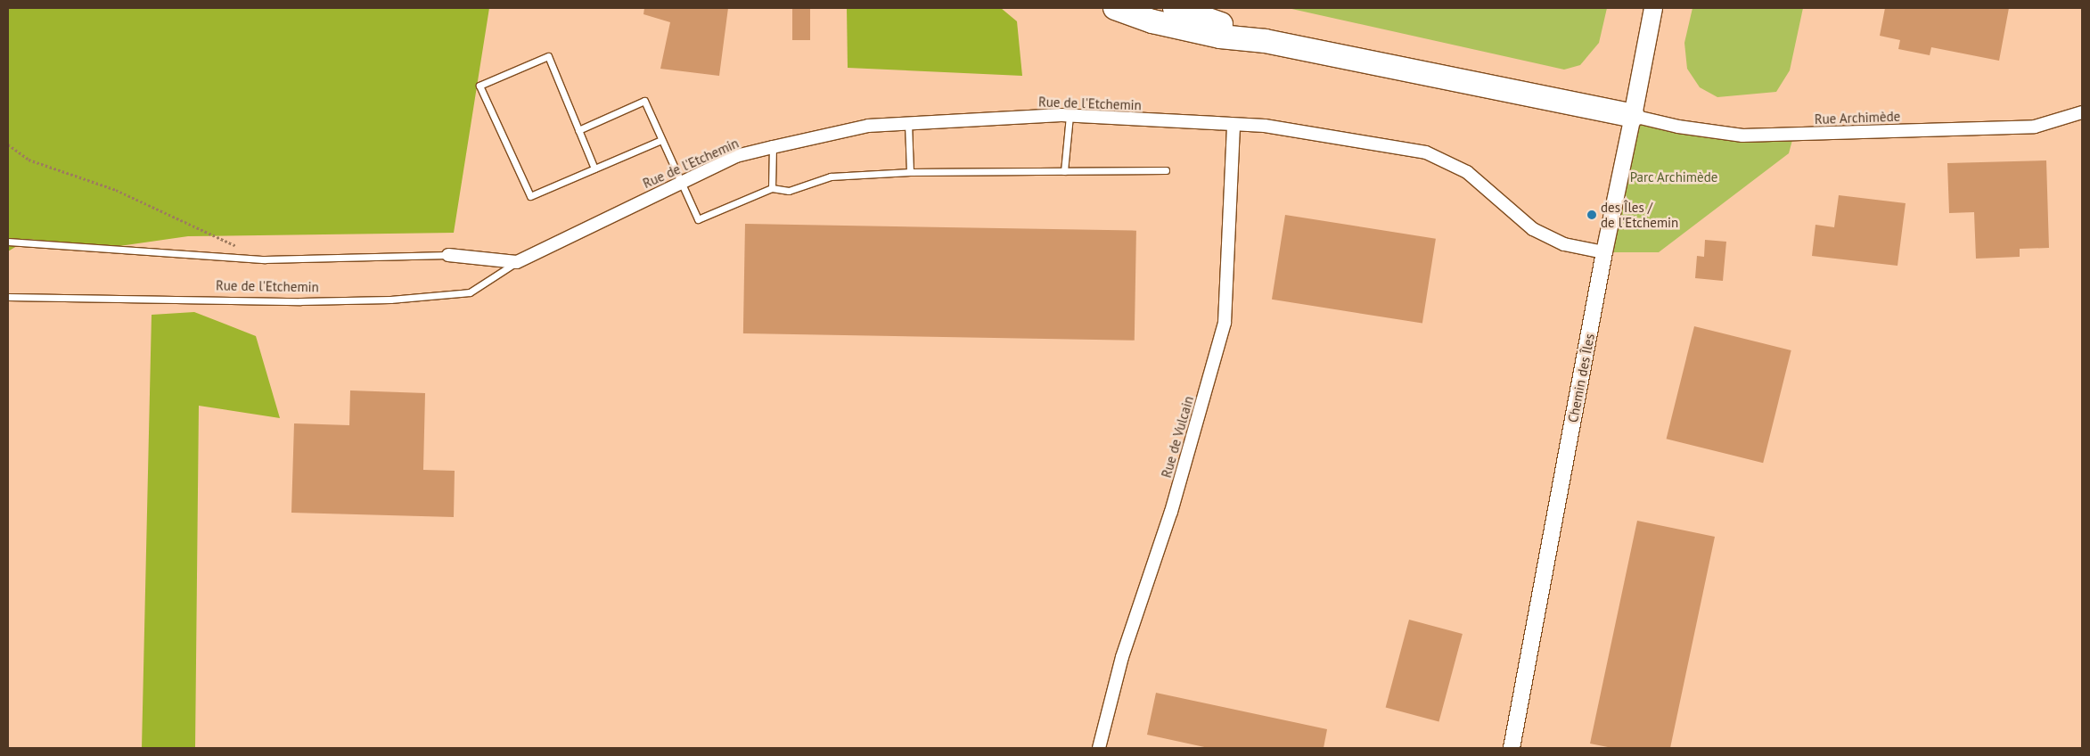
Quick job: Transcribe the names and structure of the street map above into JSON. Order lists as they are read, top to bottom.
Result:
{
  "streets": {
    "main road": ["Chemin des Îles"],
    "street": ["Rue de l'Etchemin", "Rue Archimède", "Rue de Vulcain"]
  },
  "crossings": [
    ["Rue de l'Etchemin", "Chemin des Îles"],
    ["Rue de l'Etchemin", "Rue de Vulcain"],
    ["Rue Archimède", "Chemin des Îles"]
  ],
  "parks": ["Parc Archimède"],
  "places": ["des Îles / de l'Etchemin"]
}
